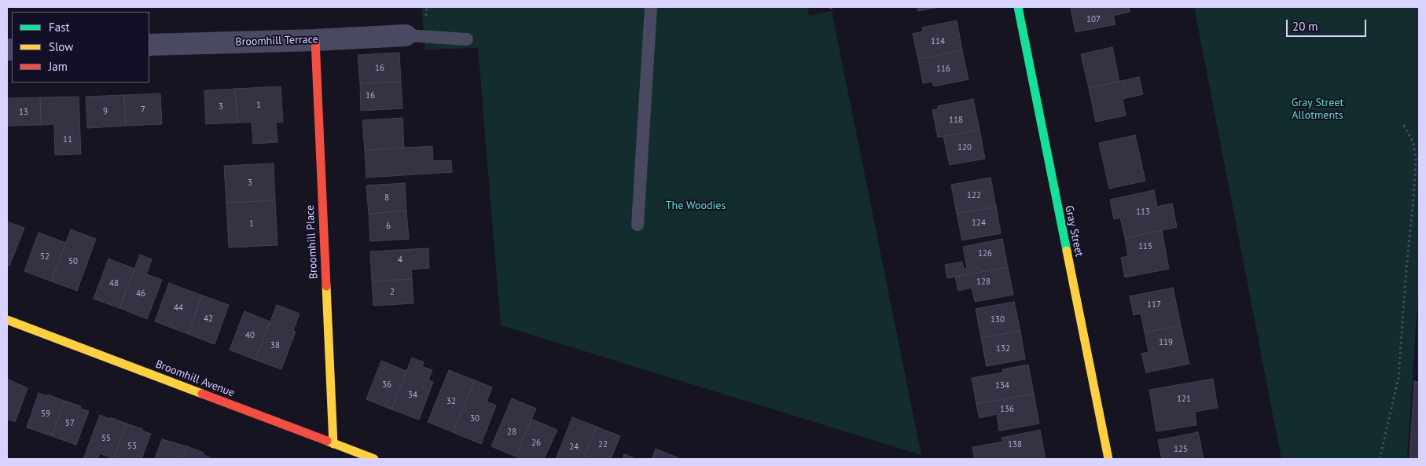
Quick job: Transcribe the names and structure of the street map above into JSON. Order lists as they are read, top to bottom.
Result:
{
  "streets": {
    "street": [
      "Broomhill Terrace",
      "Gray Street",
      "Broomhill Place",
      "Broomhill Avenue"
    ]
  },
  "crossings": [
    ["Broomhill Terrace", "Broomhill Place"],
    ["Broomhill Place", "Broomhill Avenue"]
  ],
  "parks": ["Gray Street Allotments", "The Woodies"],
  "house_numbers": [
    "107",
    "114",
    "16",
    "116",
    "16",
    "1",
    "3",
    "7",
    "9",
    "13",
    "118",
    "11",
    "120",
    "3",
    "122",
    "8",
    "113",
    "124",
    "1",
    "6",
    "115",
    "126",
    "52",
    "4",
    "50",
    "128",
    "48",
    "2",
    "46",
    "117",
    "44",
    "42",
    "130",
    "40",
    "119",
    "38",
    "132",
    "36",
    "134",
    "34",
    "121",
    "32",
    "136",
    "59",
    "30",
    "57",
    "28",
    "55",
    "26",
    "22",
    "138",
    "53",
    "24",
    "125"
  ],
  "legend": ["Fast", "Slow", "Jam"],
  "scale_bar": "20 m"
}
